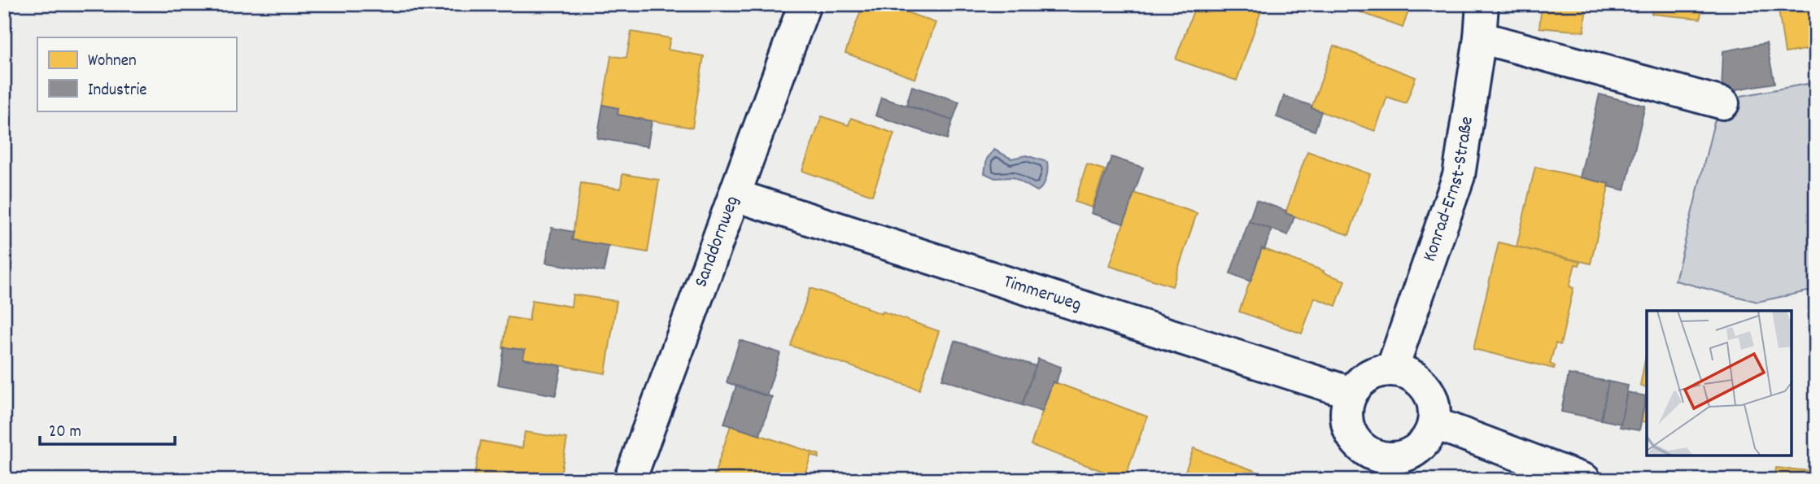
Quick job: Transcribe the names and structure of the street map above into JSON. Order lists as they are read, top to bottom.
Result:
{
  "streets": {
    "street": ["Konrad-Ernst-Straße", "Sanddornweg", "Timmerweg"]
  },
  "crossings": [
    ["Konrad-Ernst-Straße", "Timmerweg"],
    ["Sanddornweg", "Timmerweg"]
  ],
  "legend": ["Wohnen", "Industrie"],
  "scale_bar": "20 m"
}
